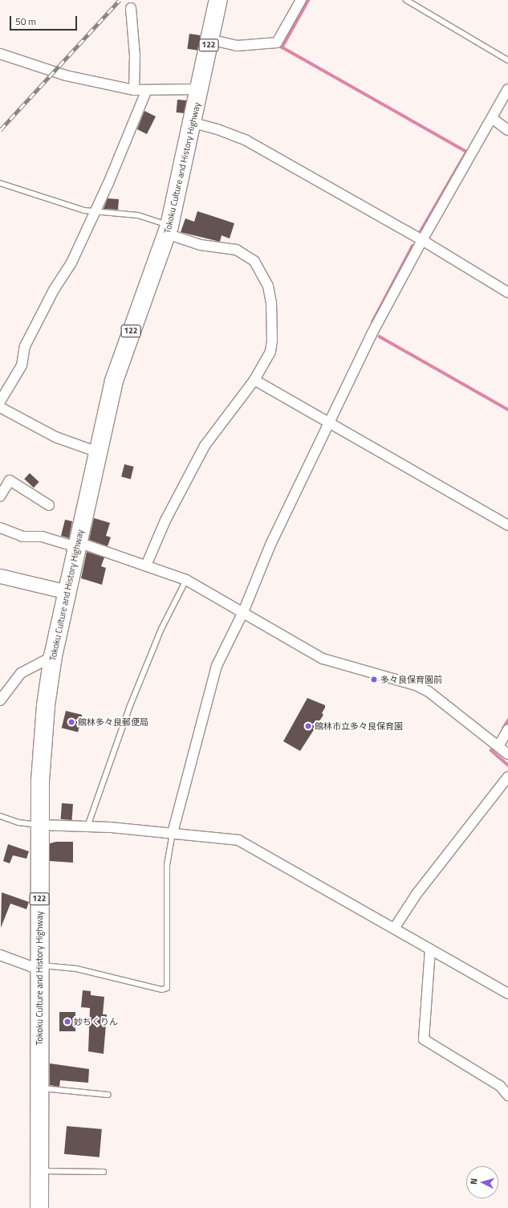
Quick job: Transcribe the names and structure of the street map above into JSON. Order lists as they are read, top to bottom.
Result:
{
  "streets": {
    "highway": ["122", "Tokoku Culture and History Highway"]
  },
  "places": [
    "多々良保育園前",
    "館林多々良郵便局",
    "館林市立多々良保育園",
    "妙ちくりん"
  ],
  "scale_bar": "50 m",
  "north": "left"
}
